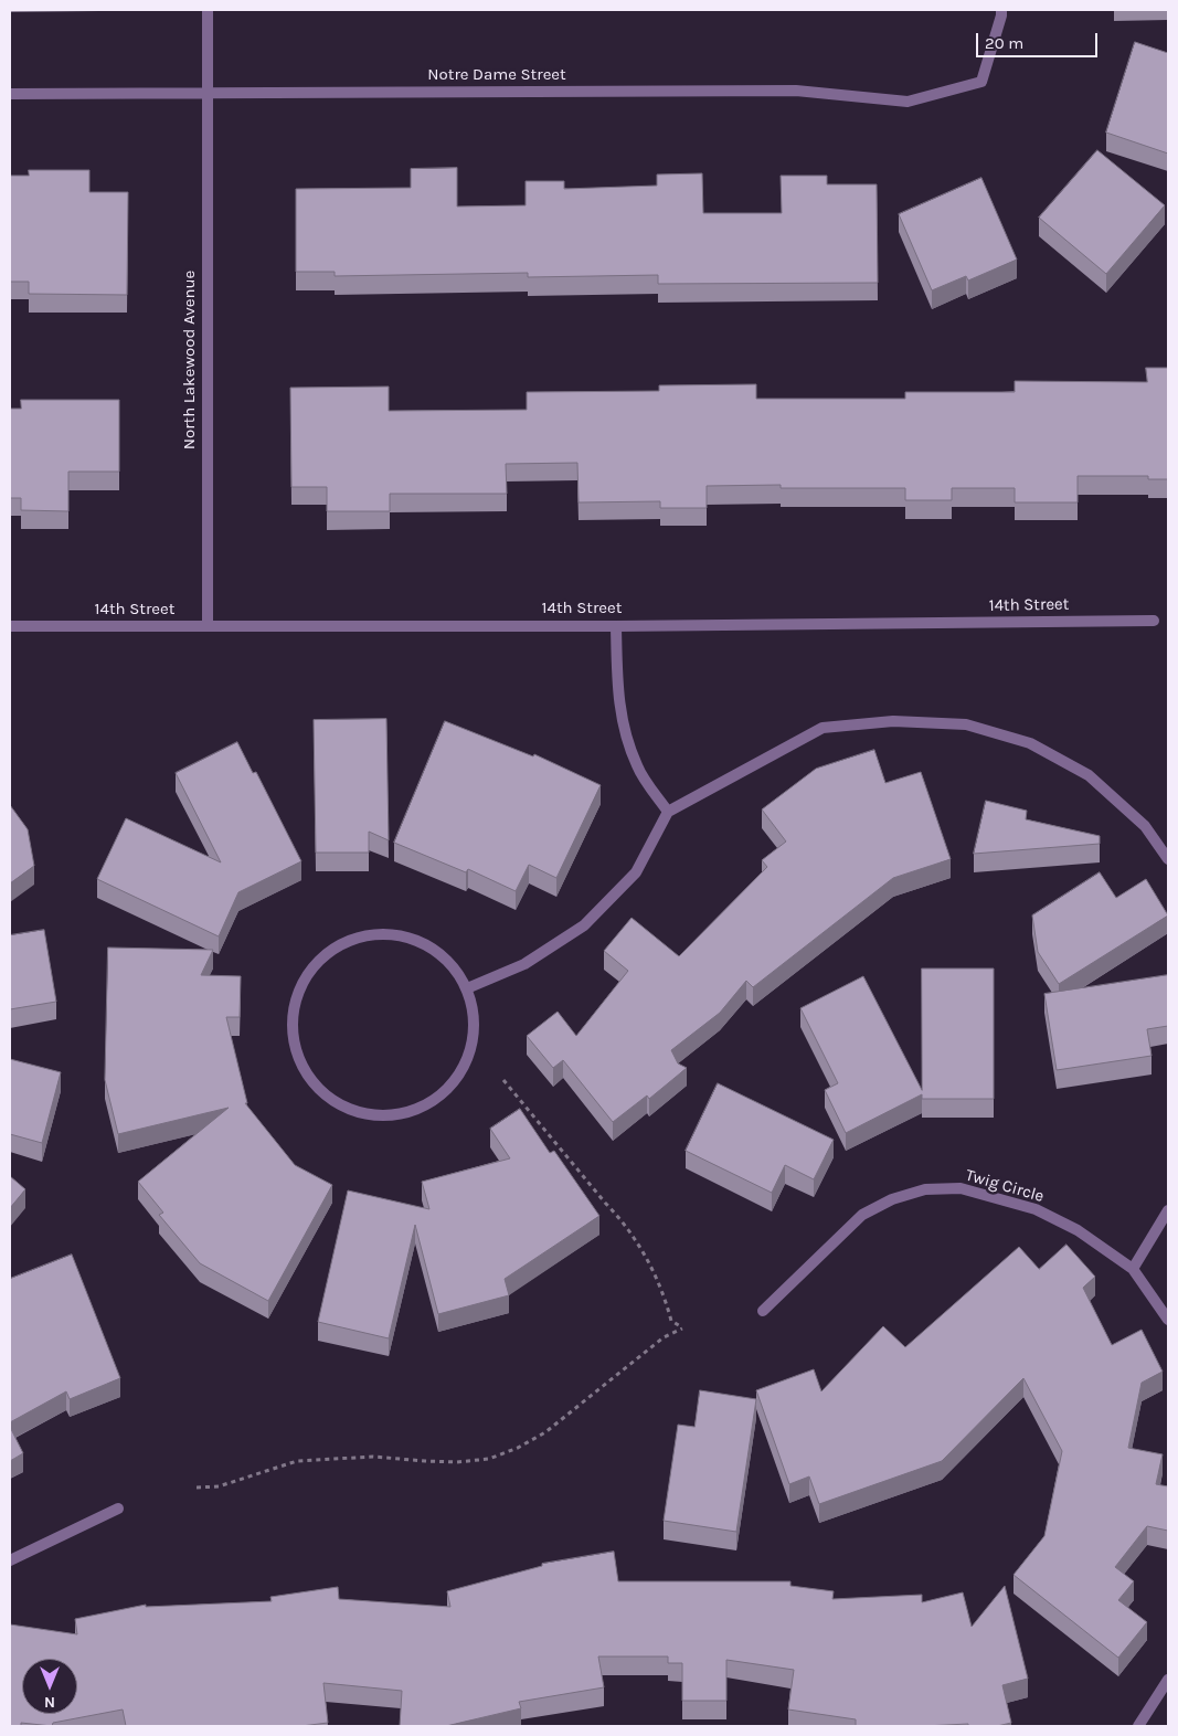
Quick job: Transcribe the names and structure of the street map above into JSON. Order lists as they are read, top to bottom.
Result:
{
  "streets": {
    "street": [
      "Notre Dame Street",
      "North Lakewood Avenue",
      "14th Street",
      "Twig Circle"
    ]
  },
  "crossings": [
    ["Notre Dame Street", "North Lakewood Avenue"],
    ["North Lakewood Avenue", "14th Street"]
  ],
  "scale_bar": "20 m",
  "north": "bottom"
}
